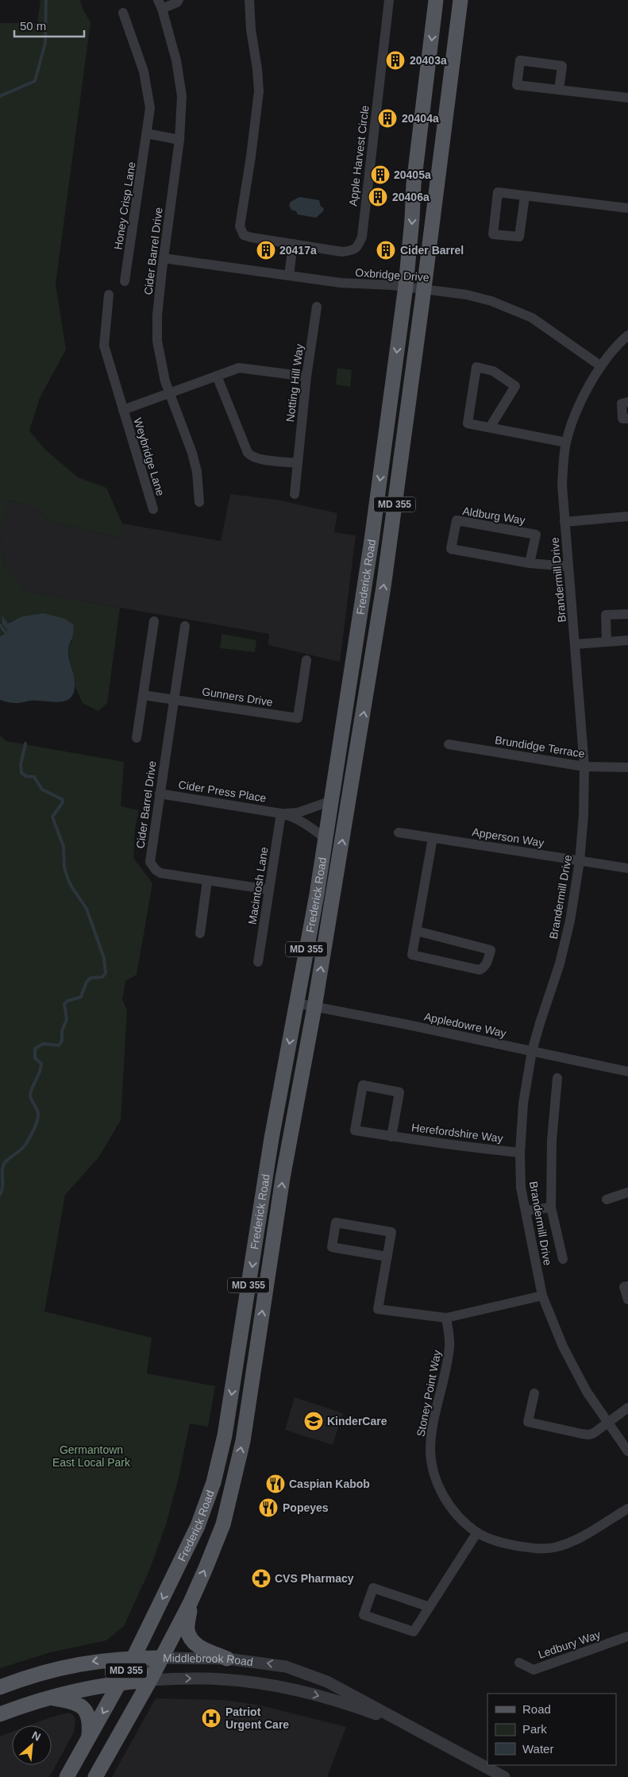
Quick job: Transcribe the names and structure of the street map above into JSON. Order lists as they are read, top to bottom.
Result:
{
  "streets": {
    "main road": ["MD 355", "Frederick Road", "Middlebrook Road"],
    "street": [
      "Apple Harvest Circle",
      "Honey Crisp Lane",
      "Cider Barrel Drive",
      "Oxbridge Drive",
      "Notting Hill Way",
      "Weybridge Lane",
      "Aldburg Way",
      "Brandermill Drive",
      "Gunners Drive",
      "Brundidge Terrace",
      "Cider Press Place",
      "Apperson Way",
      "Macintosh Lane",
      "Appledowre Way",
      "Herefordshire Way",
      "Stoney Point Way",
      "Ledbury Way"
    ]
  },
  "crossings": [
    ["Cider Barrel Drive", "Oxbridge Drive"],
    ["Cider Barrel Drive", "Weybridge Lane"],
    ["Cider Barrel Drive", "Gunners Drive"],
    ["Cider Barrel Drive", "Cider Press Place"],
    ["Cider Barrel Drive", "Macintosh Lane"],
    ["Oxbridge Drive", "Frederick Road"],
    ["Oxbridge Drive", "Brandermill Drive"],
    ["Notting Hill Way", "Weybridge Lane"],
    ["Aldburg Way", "Brandermill Drive"],
    ["Frederick Road", "Cider Press Place"],
    ["Frederick Road", "Appledowre Way"],
    ["Frederick Road", "Middlebrook Road"],
    ["Brandermill Drive", "Brundidge Terrace"],
    ["Brandermill Drive", "Apperson Way"],
    ["Brandermill Drive", "Appledowre Way"],
    ["Brandermill Drive", "Herefordshire Way"],
    ["Cider Press Place", "Macintosh Lane"]
  ],
  "parks": ["Germantown East Local Park"],
  "places": {
    "building": [
      "20403a",
      "20404a",
      "20405a",
      "20406a",
      "20417a",
      "Cider Barrel"
    ],
    "school or university": ["KinderCare"],
    "restaurant": ["Caspian Kabob", "Popeyes"],
    "pharmacy": ["CVS Pharmacy"],
    "hospital": ["Patriot Urgent Care"]
  },
  "legend": ["Road", "Park", "Water"],
  "scale_bar": "50 m",
  "north": "top right"
}
